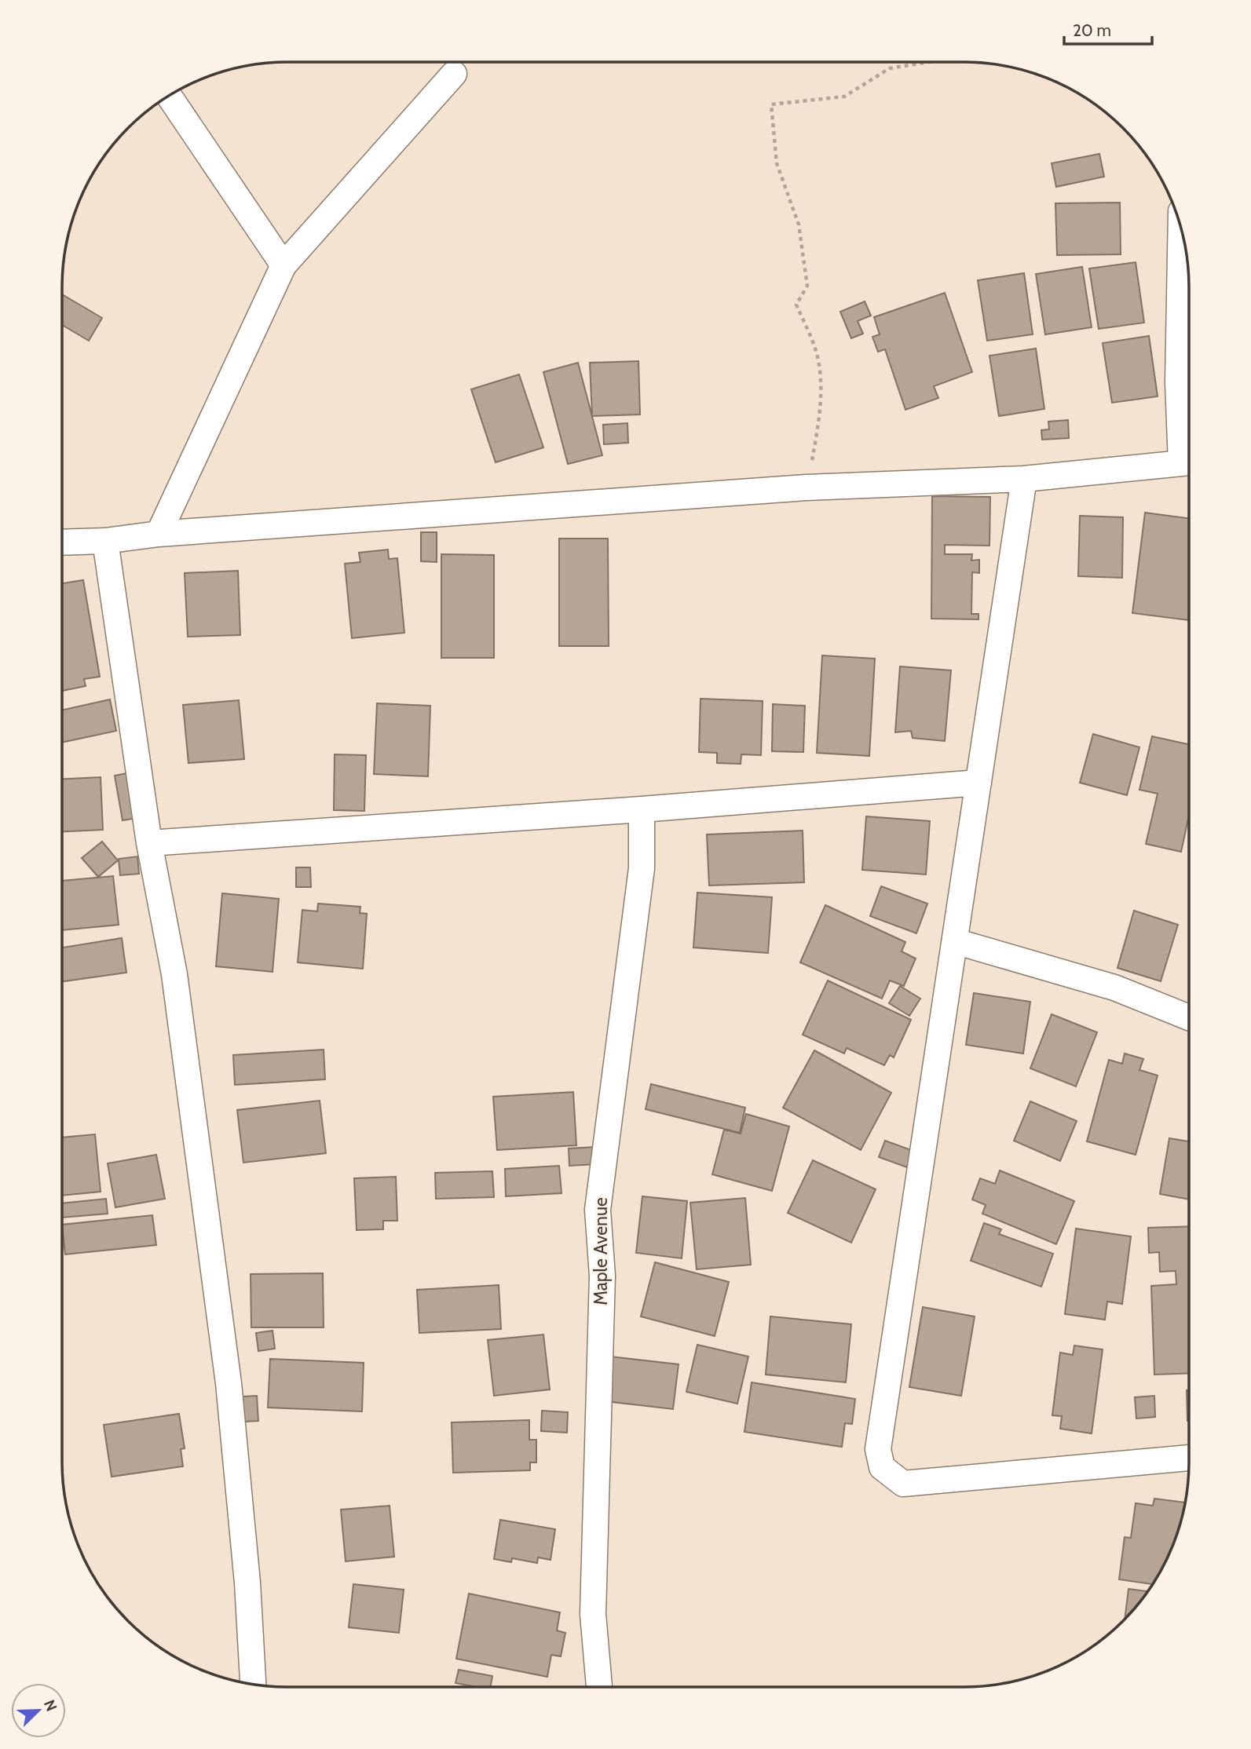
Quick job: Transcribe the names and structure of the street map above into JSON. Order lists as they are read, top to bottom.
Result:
{
  "streets": {
    "street": ["Maple Avenue"]
  },
  "scale_bar": "20 m",
  "north": "top right"
}
